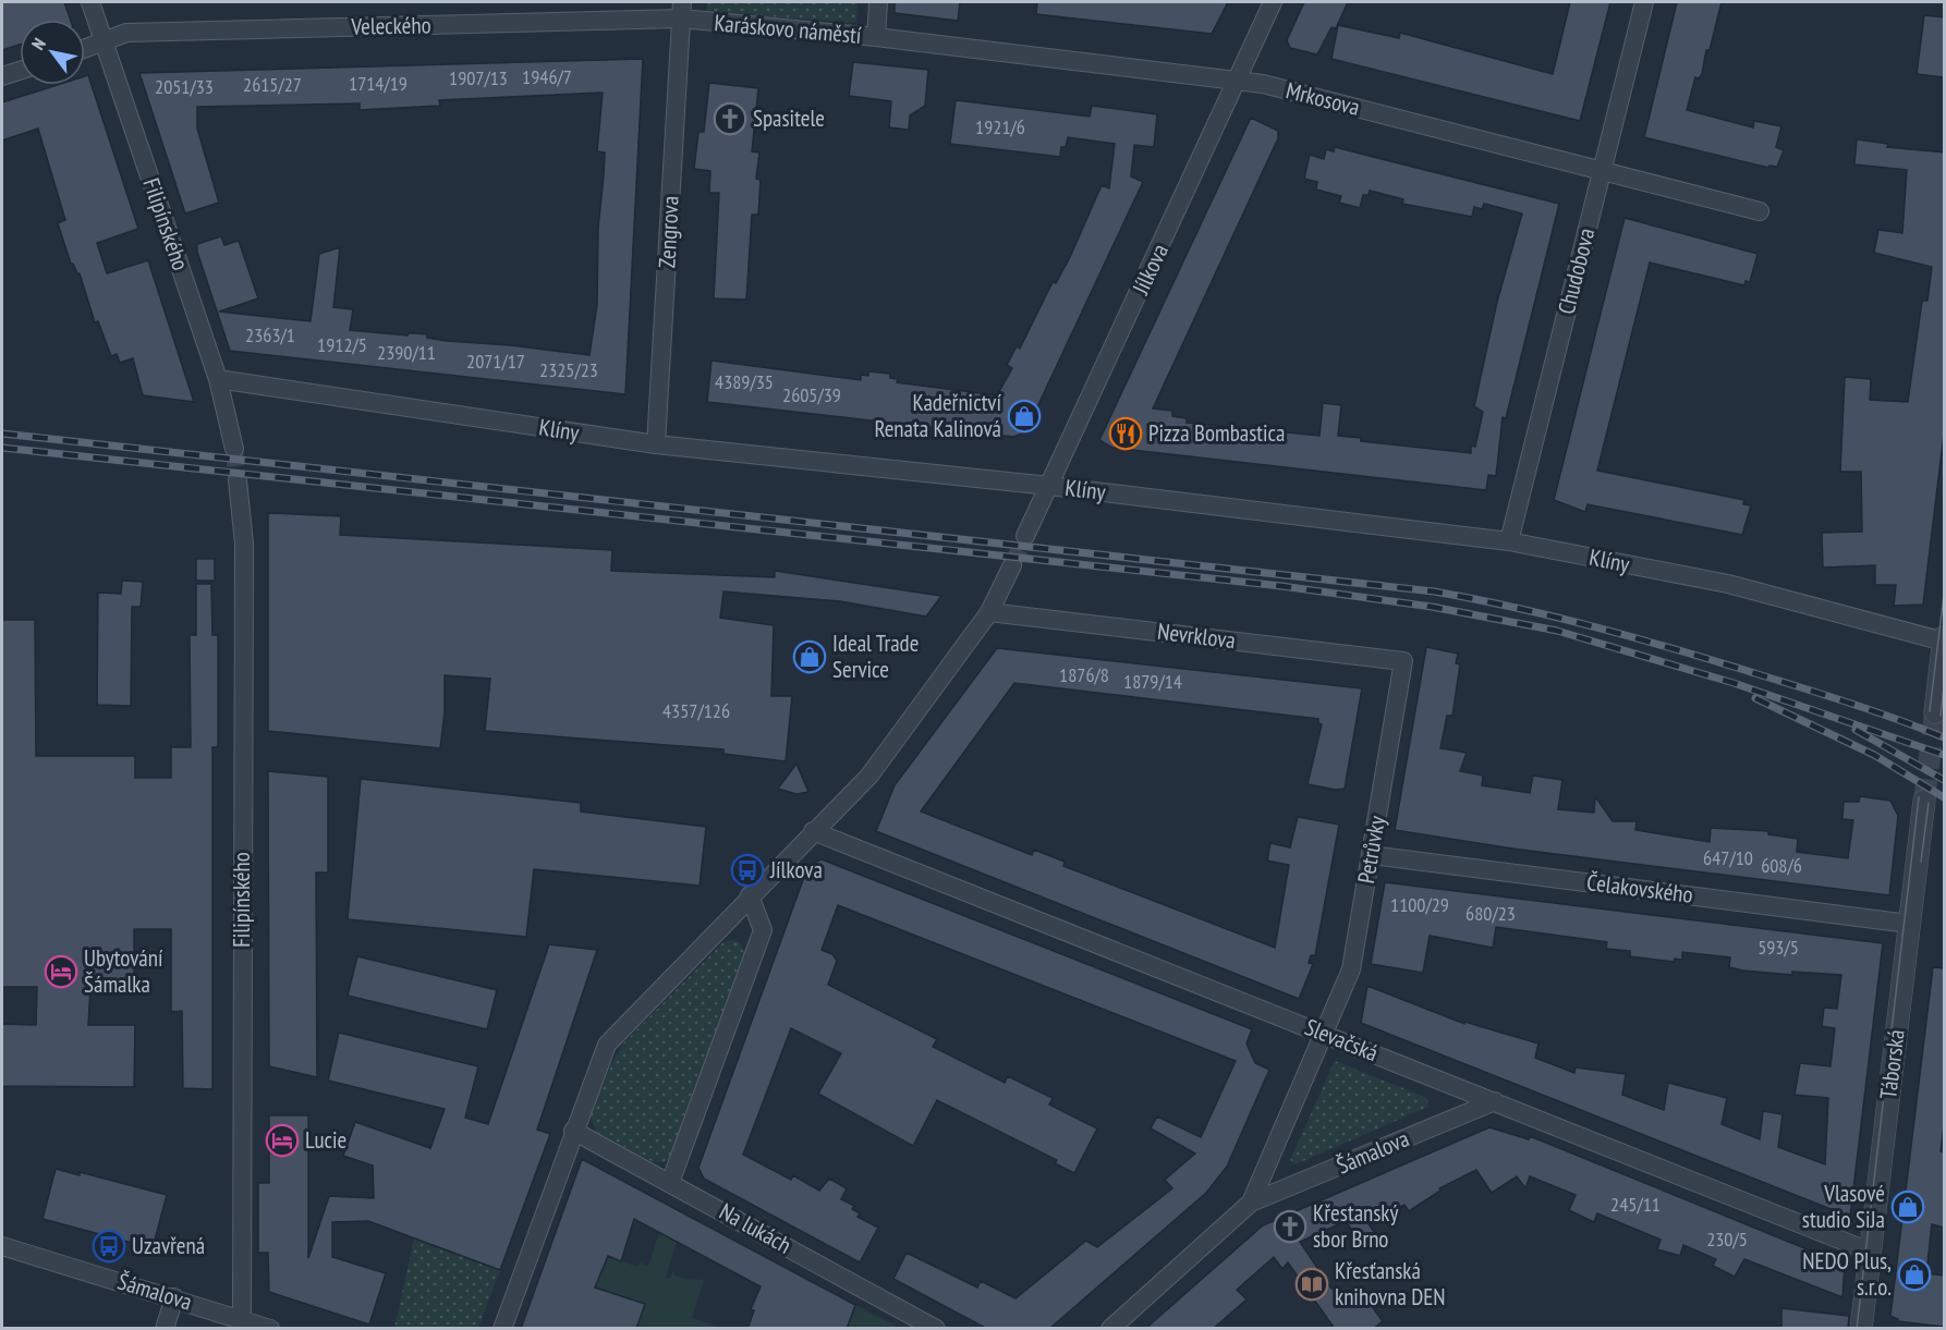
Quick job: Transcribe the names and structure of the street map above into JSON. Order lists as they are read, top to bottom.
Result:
{
  "streets": {
    "street": [
      "Veleckého",
      "Karáskovo náměstí",
      "Mrkosova",
      "Filipínského",
      "Zengrova",
      "Jílkova",
      "Chudobova",
      "Klíny",
      "Nevrklova",
      "Petrůvky",
      "Čelakovského",
      "Slevačská",
      "Táborská",
      "Šámalova",
      "Na lukách"
    ]
  },
  "crossings": [
    ["Veleckého", "Karáskovo náměstí"],
    ["Veleckého", "Filipínského"],
    ["Veleckého", "Zengrova"],
    ["Karáskovo náměstí", "Mrkosova"],
    ["Karáskovo náměstí", "Zengrova"],
    ["Mrkosova", "Jílkova"],
    ["Mrkosova", "Chudobova"],
    ["Filipínského", "Klíny"],
    ["Filipínského", "Šámalova"],
    ["Zengrova", "Klíny"],
    ["Jílkova", "Klíny"],
    ["Chudobova", "Klíny"],
    ["Nevrklova", "Petrůvky"],
    ["Petrůvky", "Čelakovského"],
    ["Petrůvky", "Slevačská"],
    ["Petrůvky", "Šámalova"],
    ["Čelakovského", "Táborská"],
    ["Slevačská", "Táborská"],
    ["Slevačská", "Šámalova"]
  ],
  "places": {
    "church": ["Spasitele", "Křestanský sbor Brno"],
    "shop": [
      "Kadeřnictví Renata Kalinová",
      "Ideal Trade Service",
      "Vlasové studio SiJa",
      "NEDO Plus, s.r.o."
    ],
    "restaurant": ["Pizza Bombastica"],
    "bus stop": ["Jílkova", "Uzavřená"],
    "hotel": ["Ubytování Šámalka", "Lucie"],
    "library": ["Křesťanská knihovna DEN"]
  },
  "house_numbers": [
    "1946/7",
    "1907/13",
    "1714/19",
    "2615/27",
    "2051/33",
    "1921/6",
    "2363/1",
    "1912/5",
    "2390/11",
    "2071/17",
    "2325/23",
    "4389/35",
    "2605/39",
    "1876/8",
    "1879/14",
    "4357/126",
    "647/10",
    "608/6",
    "1100/29",
    "680/23",
    "593/5",
    "245/11",
    "230/5"
  ],
  "north": "top left"
}
